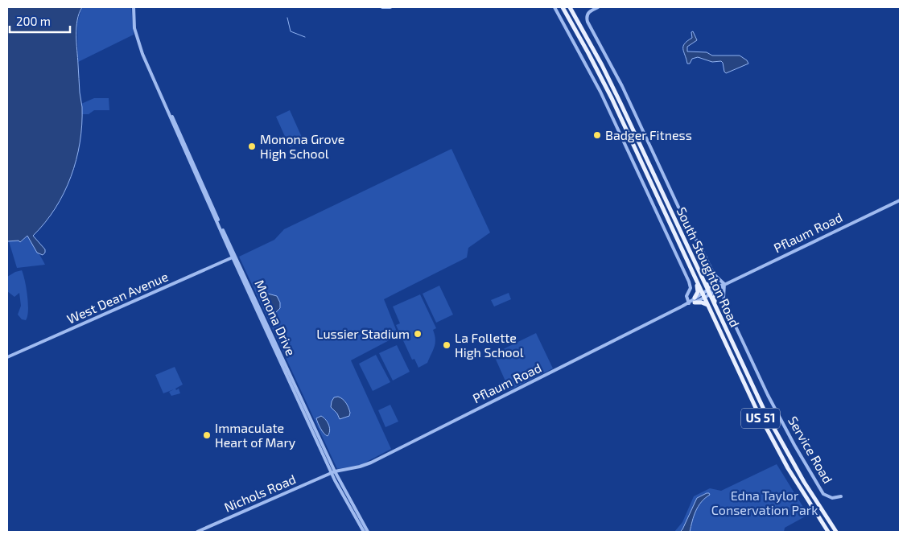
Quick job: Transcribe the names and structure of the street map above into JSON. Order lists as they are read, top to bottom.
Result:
{
  "streets": {
    "main road": ["South Stoughton Road", "US 51"],
    "street": [
      "Pflaum Road",
      "West Dean Avenue",
      "Monona Drive",
      "Service Road",
      "Nichols Road"
    ]
  },
  "crossings": [
    ["Pflaum Road", "South Stoughton Road"],
    ["Pflaum Road", "Monona Drive"],
    ["Pflaum Road", "Service Road"],
    ["Pflaum Road", "Nichols Road"],
    ["West Dean Avenue", "Monona Drive"],
    ["Monona Drive", "Nichols Road"]
  ],
  "parks": ["Edna Taylor Conservation Park"],
  "places": [
    "Badger Fitness",
    "Monona Grove High School",
    "Lussier Stadium",
    "La Follette High School",
    "Immaculate Heart of Mary"
  ],
  "scale_bar": "200 m"
}
